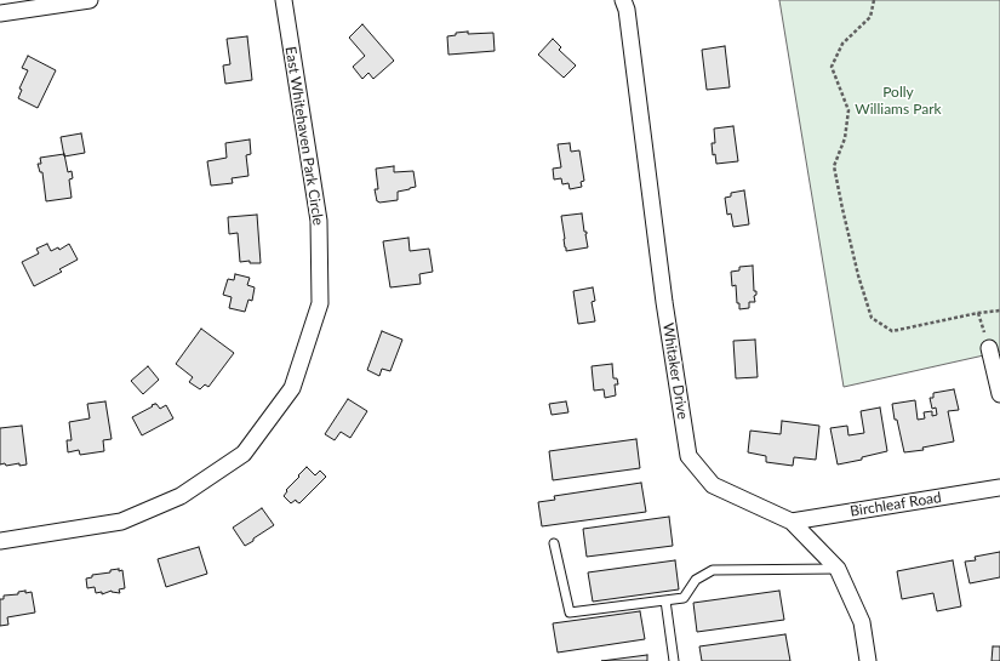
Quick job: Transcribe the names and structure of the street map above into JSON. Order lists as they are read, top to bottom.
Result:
{
  "streets": {
    "street": ["East Whitehaven Park Circle", "Whitaker Drive", "Birchleaf Road"]
  },
  "crossings": [
    ["Whitaker Drive", "Birchleaf Road"]
  ],
  "parks": ["Polly Williams Park"]
}
